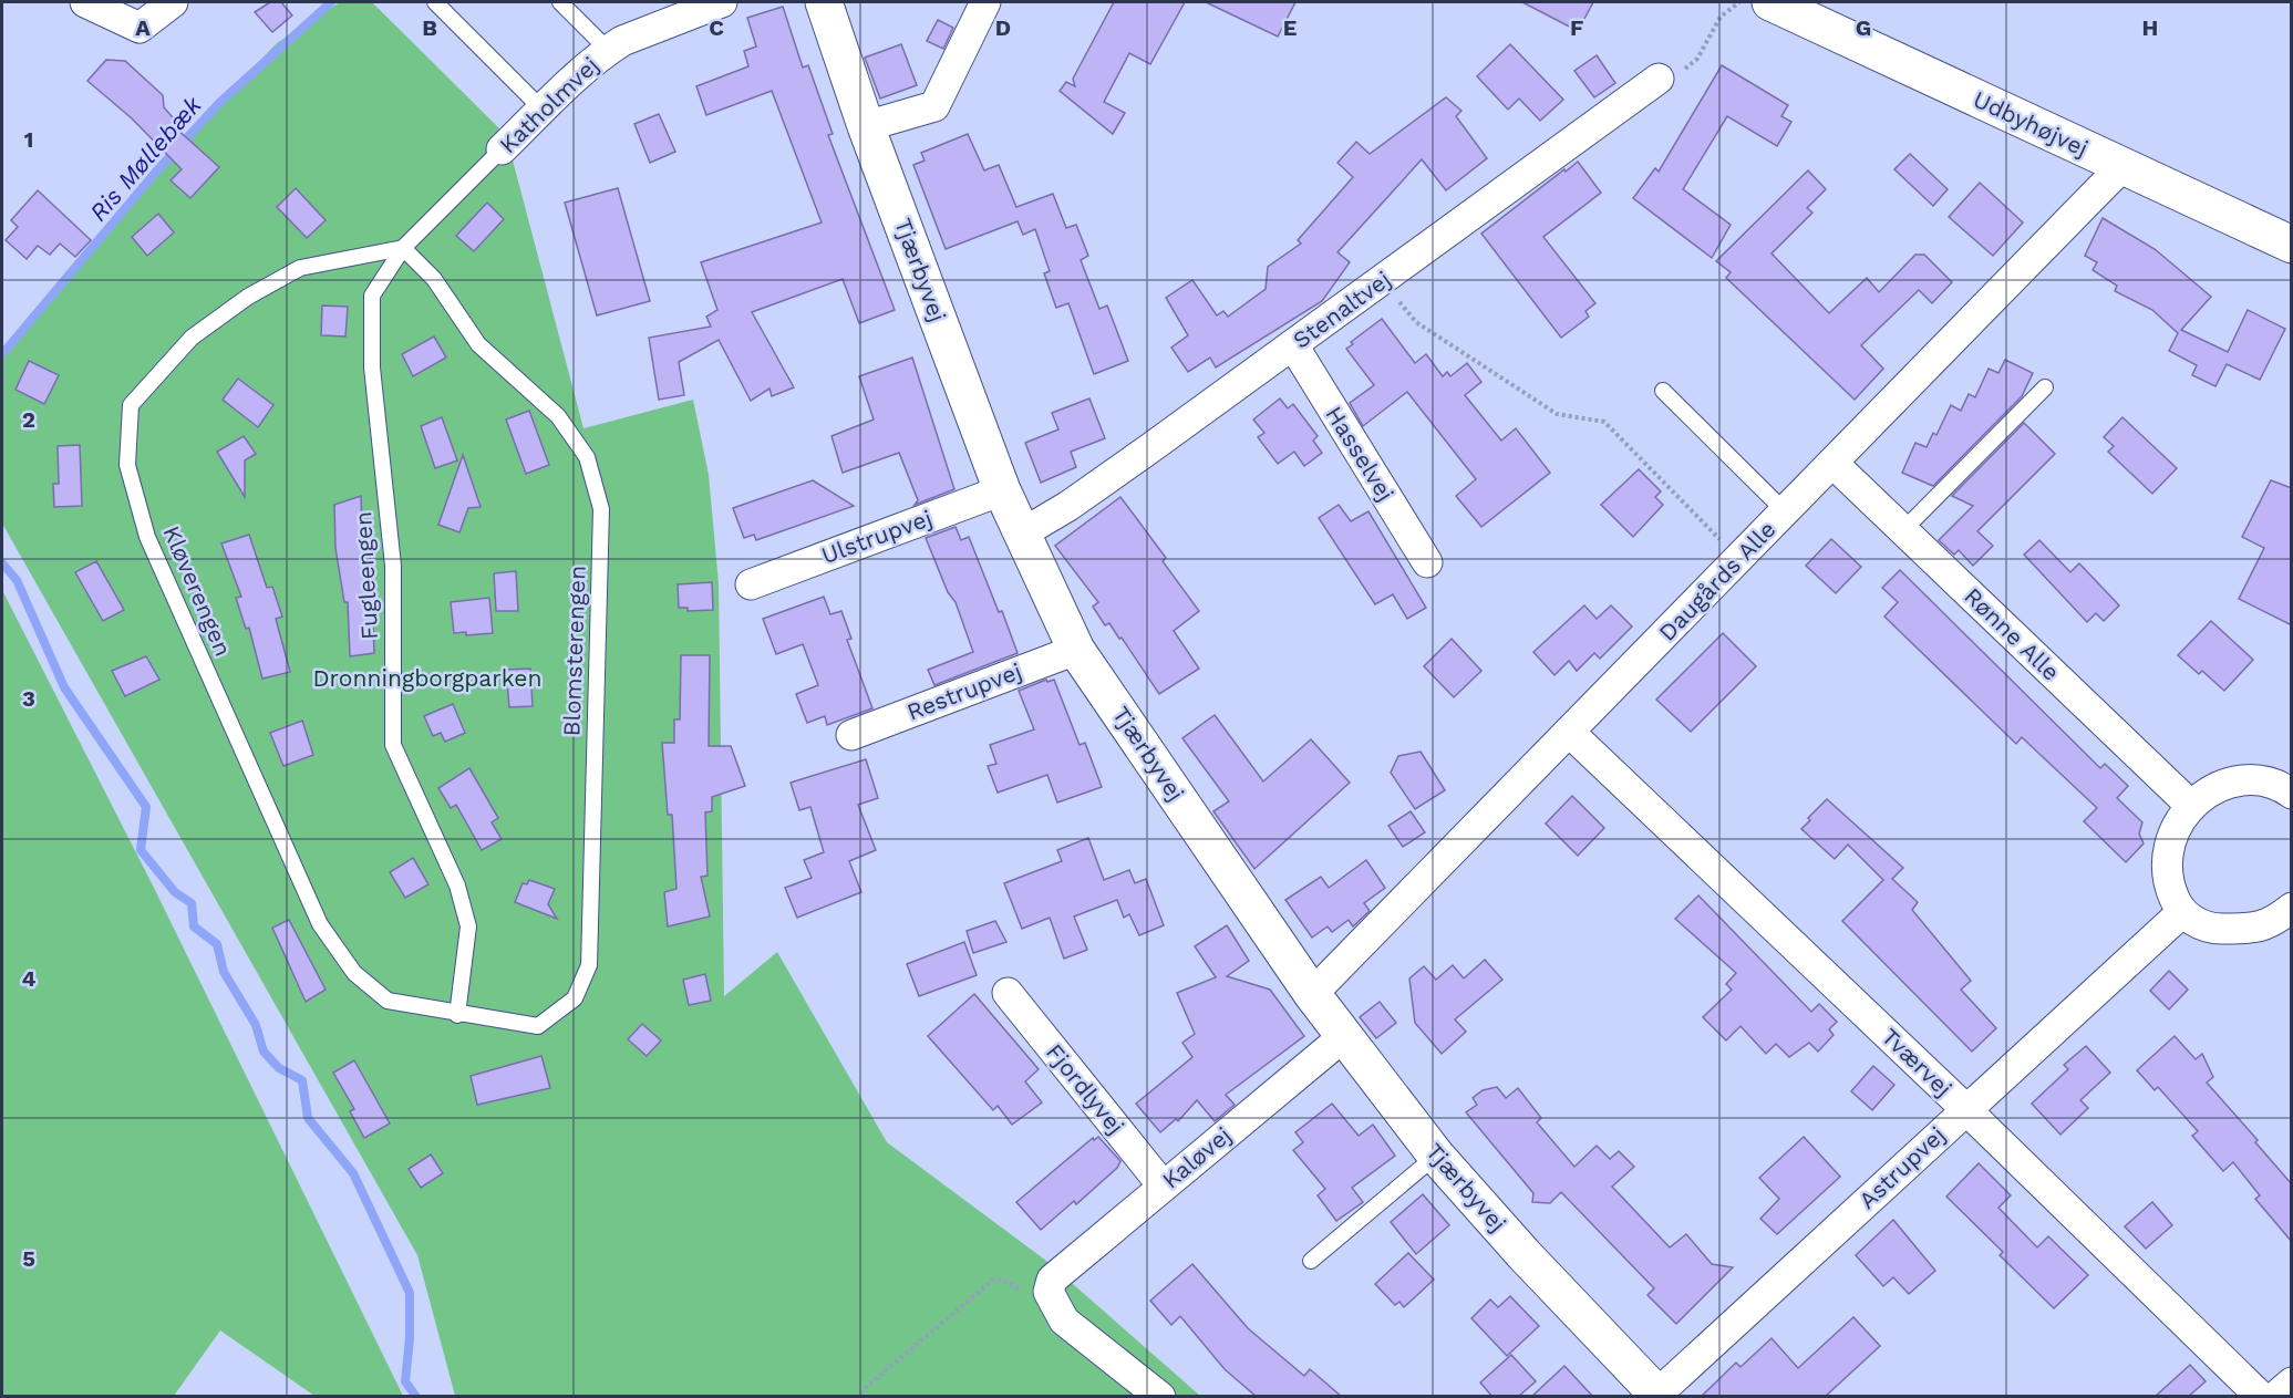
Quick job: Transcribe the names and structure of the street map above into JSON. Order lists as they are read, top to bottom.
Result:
{
  "streets": {
    "street": [
      "Katholmvej",
      "Udbyhøjvej",
      "Tjærbyvej",
      "Stenaltvej",
      "Hasselvej",
      "Ulstrupvej",
      "Daugårds Alle",
      "Rønne Alle",
      "Restrupvej",
      "Tværvej",
      "Fjordlyvej",
      "Kaløvej",
      "Astrupvej"
    ],
    "lane": ["Fugleengen", "Kløverengen", "Blomsterengen"]
  },
  "crossings": [
    ["Katholmvej", "Fugleengen"],
    ["Katholmvej", "Kløverengen"],
    ["Katholmvej", "Blomsterengen"],
    ["Udbyhøjvej", "Daugårds Alle"],
    ["Tjærbyvej", "Stenaltvej"],
    ["Tjærbyvej", "Ulstrupvej"],
    ["Tjærbyvej", "Daugårds Alle"],
    ["Tjærbyvej", "Restrupvej"],
    ["Tjærbyvej", "Kaløvej"],
    ["Tjærbyvej", "Astrupvej"],
    ["Stenaltvej", "Hasselvej"],
    ["Fugleengen", "Kløverengen"],
    ["Fugleengen", "Blomsterengen"],
    ["Daugårds Alle", "Rønne Alle"],
    ["Daugårds Alle", "Tværvej"],
    ["Kløverengen", "Blomsterengen"],
    ["Tværvej", "Astrupvej"],
    ["Fjordlyvej", "Kaløvej"]
  ],
  "water": ["Ris Møllebæk"],
  "parks": ["Dronningborgparken"],
  "grid": {
    "columns": [
      "A",
      "B",
      "C",
      "D",
      "E",
      "F",
      "G",
      "H"
    ],
    "rows": [
      "1",
      "2",
      "3",
      "4",
      "5"
    ]
  }
}
